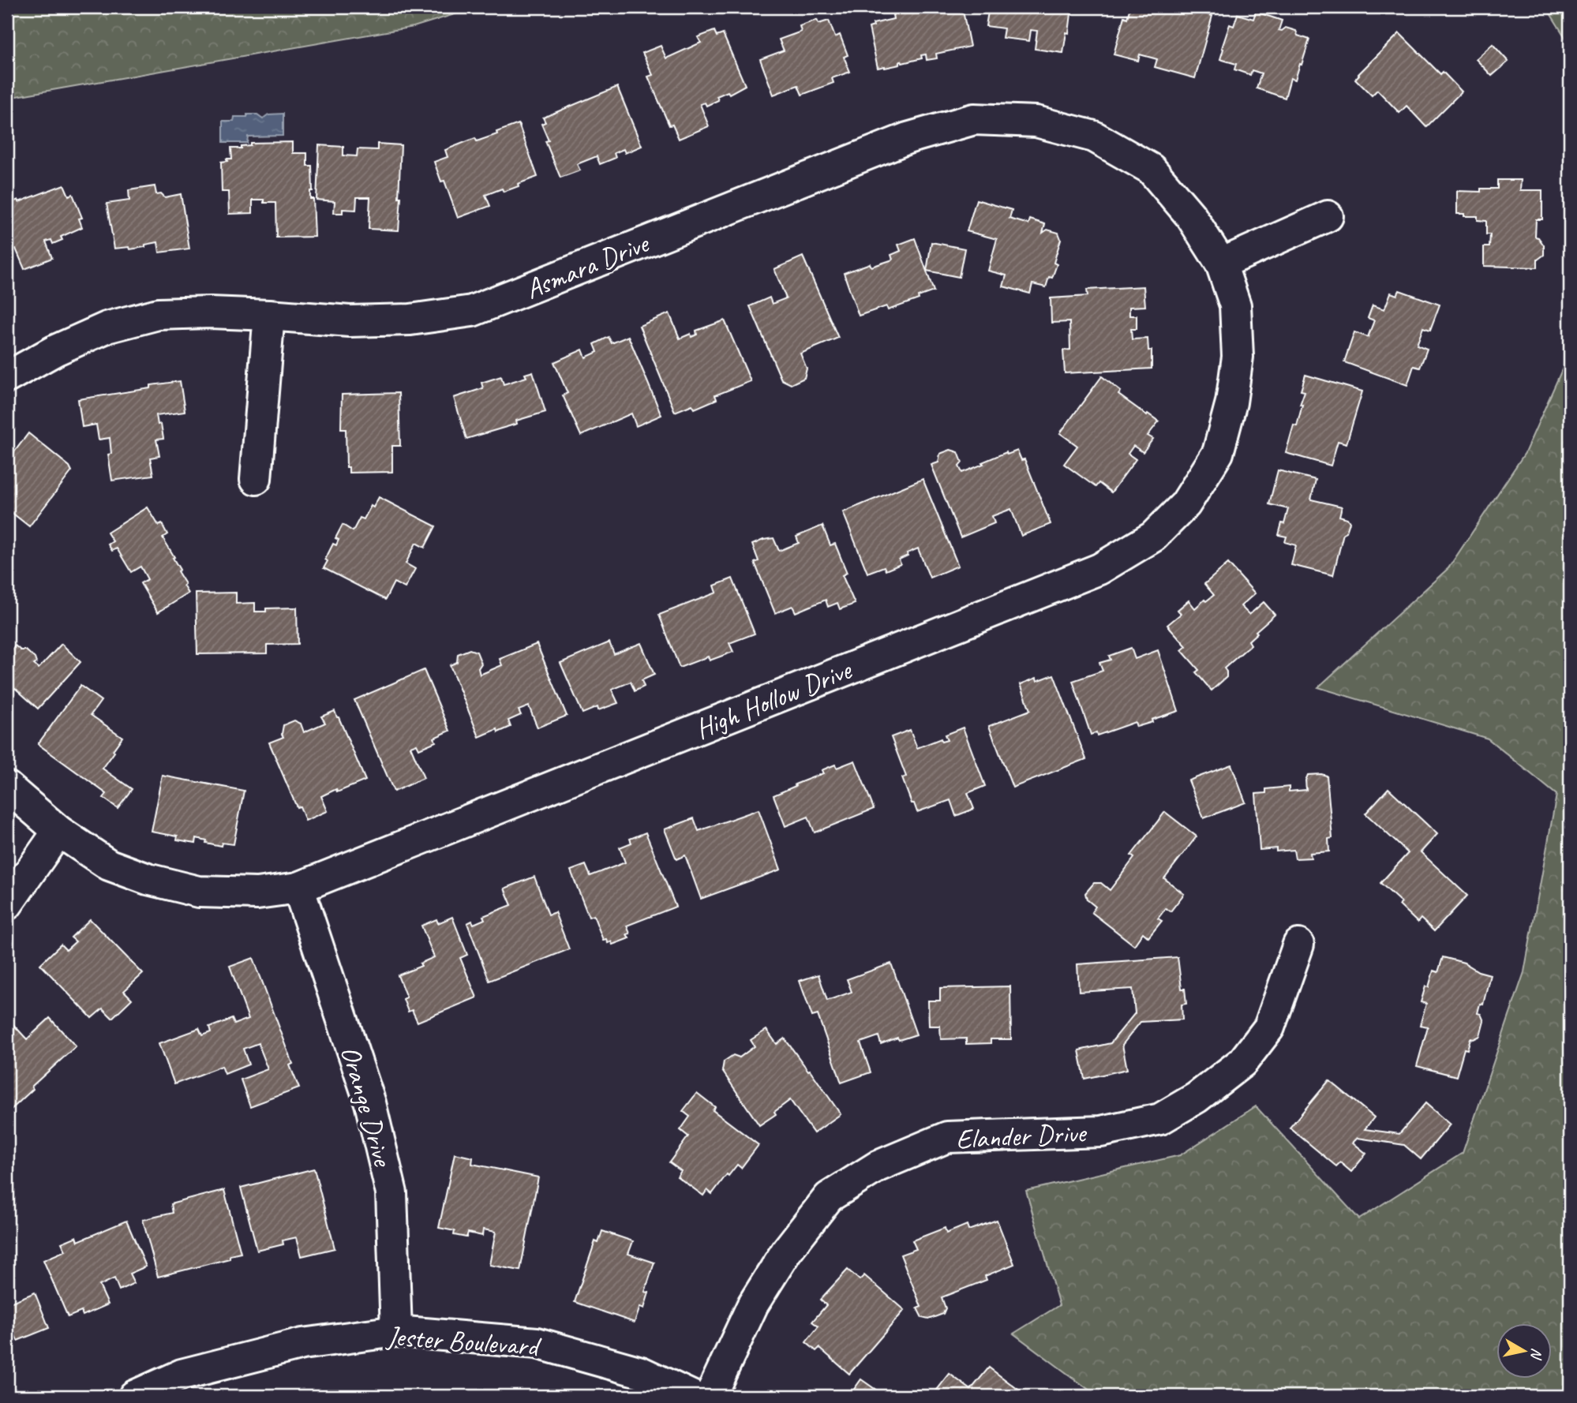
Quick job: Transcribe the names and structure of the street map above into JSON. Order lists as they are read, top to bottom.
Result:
{
  "streets": {
    "street": [
      "Asmara Drive",
      "High Hollow Drive",
      "Orange Drive",
      "Elander Drive",
      "Jester Boulevard"
    ]
  },
  "crossings": [
    ["Asmara Drive", "High Hollow Drive"],
    ["High Hollow Drive", "Orange Drive"],
    ["Orange Drive", "Jester Boulevard"]
  ],
  "north": "right"
}
